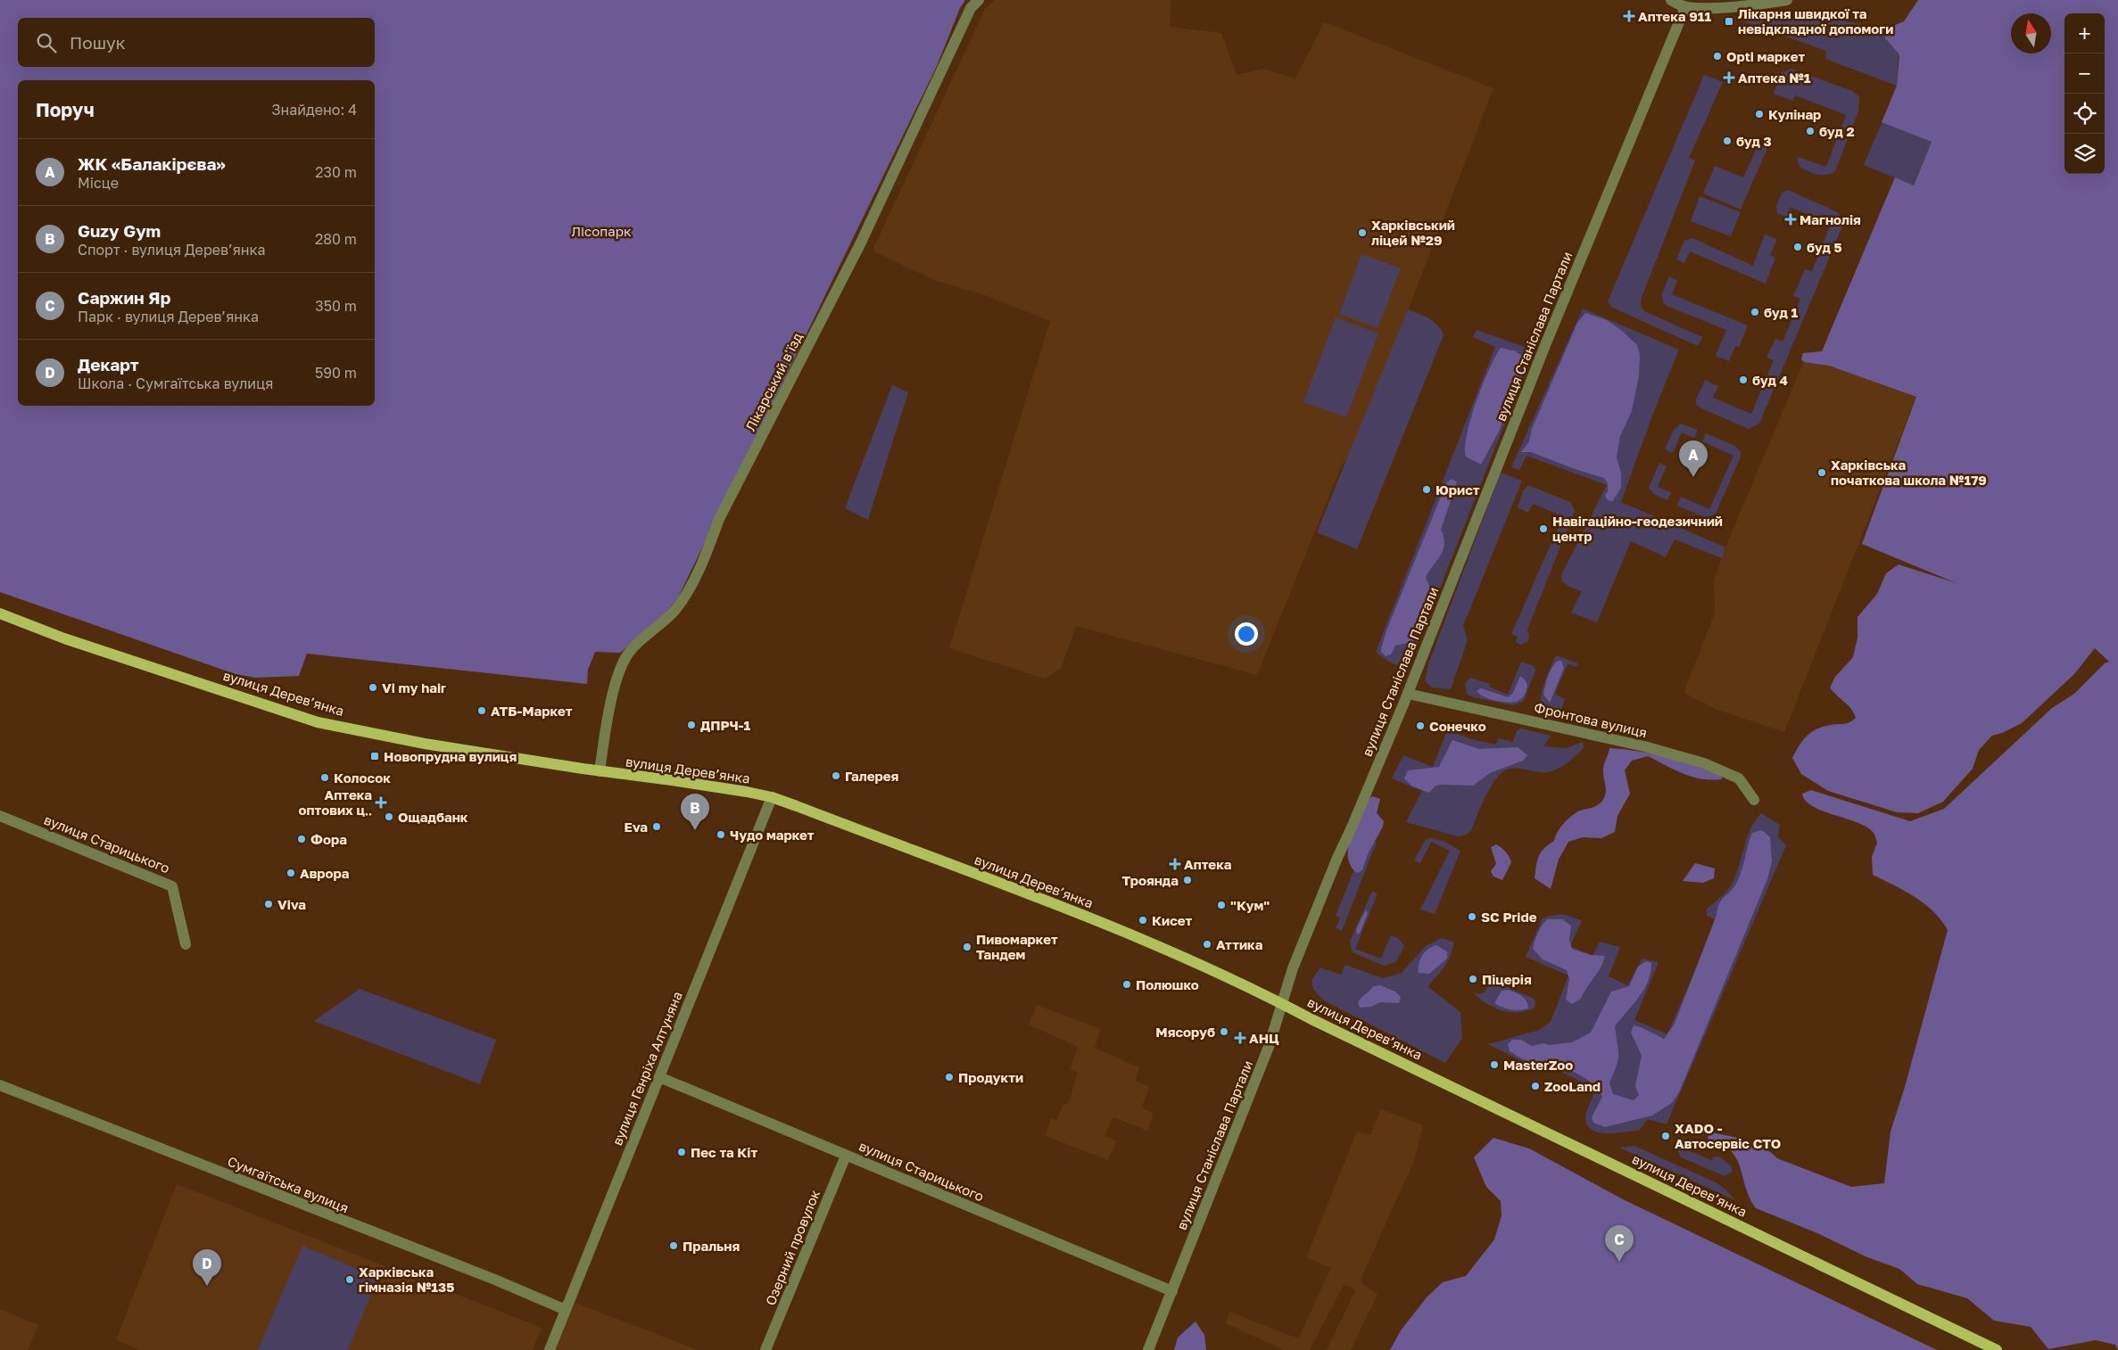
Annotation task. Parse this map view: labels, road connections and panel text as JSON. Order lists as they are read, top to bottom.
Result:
{
  "streets": {
    "main road": ["вулиця Дерев’янка"],
    "street": [
      "вулиця Станіслава Партали",
      "Лікарський в'їзд",
      "Фронтова вулиця",
      "вулиця Старицького",
      "вулиця Генріха Алтуняна",
      "Сумгаїтська вулиця",
      "Озерний провулок"
    ]
  },
  "crossings": [
    ["вулиця Станіслава Партали", "вулиця Дерев’янка"],
    ["вулиця Станіслава Партали", "Фронтова вулиця"],
    ["вулиця Станіслава Партали", "вулиця Старицького"],
    ["Лікарський в'їзд", "вулиця Дерев’янка"],
    ["вулиця Дерев’янка", "вулиця Генріха Алтуняна"],
    ["вулиця Старицького", "вулиця Генріха Алтуняна"],
    ["вулиця Старицького", "Озерний провулок"],
    ["вулиця Генріха Алтуняна", "Сумгаїтська вулиця"]
  ],
  "parks": ["Лісопарк"],
  "places": {
    "health": [
      "Аптека 911",
      "Аптека №1",
      "Магнолія",
      "Аптека оптових ц‥",
      "Аптека",
      "АНЦ"
    ],
    "transit": ["Лікарня швидкої та невідкладної допомоги", "Новопрудна вулиця"],
    "other": [
      "Opti маркет",
      "Кулінар",
      "буд 2",
      "буд 3",
      "Харківський ліцей №29",
      "буд 5",
      "буд 1",
      "буд 4",
      "Харківська початкова школа №179",
      "Юрист",
      "Навігаційно-геодезичний центр",
      "Vi my hair",
      "АТБ-Маркет",
      "ДПРЧ-1",
      "Сонечко",
      "Галерея",
      "Колосок",
      "Ощадбанк",
      "Eva",
      "Чудо маркет",
      "Фора",
      "Аврора",
      "Троянда",
      "Viva",
      "\"Кум\"",
      "SC Pride",
      "Кисет",
      "Аттика",
      "Пивомаркет Тандем",
      "Піцерія",
      "Полюшко",
      "Мясоруб",
      "MasterZoo",
      "Продукти",
      "ZooLand",
      "XADO - Автосервіс СТО",
      "Пес та Кіт",
      "Пральня",
      "Харківська гімназія №135"
    ]
  },
  "north": "top",
  "page": {
    "map_buttons": ["+", "−"],
    "search": "Пошук",
    "heading": ["Поруч", "Знайдено: 4"],
    "list": [
      {
        "mark": "A",
        "name": "ЖК «Балакірєва»",
        "note": "Місце",
        "value": "230 m"
      },
      {
        "mark": "B",
        "name": "Guzy Gym",
        "note": "Спорт · вулиця Дерев’янка",
        "value": "280 m"
      },
      {
        "mark": "C",
        "name": "Саржин Яр",
        "note": "Парк · вулиця Дерев’янка",
        "value": "350 m"
      },
      {
        "mark": "D",
        "name": "Декарт",
        "note": "Школа · Сумгаїтська вулиця",
        "value": "590 m"
      }
    ],
    "pins": [
      "A",
      "B",
      "C",
      "D"
    ]
  }
}
